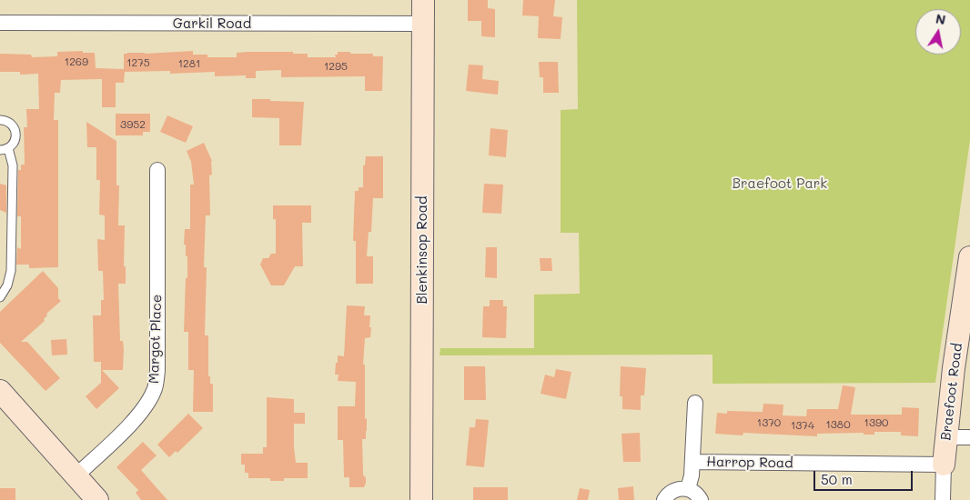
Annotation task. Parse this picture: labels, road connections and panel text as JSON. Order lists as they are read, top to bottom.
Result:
{
  "streets": {
    "street": [
      "Garkil Road",
      "Blenkinsop Road",
      "Margot Place",
      "Braefoot Road",
      "Harrop Road"
    ]
  },
  "crossings": [
    ["Garkil Road", "Blenkinsop Road"],
    ["Braefoot Road", "Harrop Road"]
  ],
  "parks": ["Braefoot Park"],
  "house_numbers": [
    "1269",
    "1275",
    "1281",
    "1295",
    "3952",
    "1370",
    "1390",
    "1380",
    "1374"
  ],
  "scale_bar": "50 m",
  "north": "top"
}
